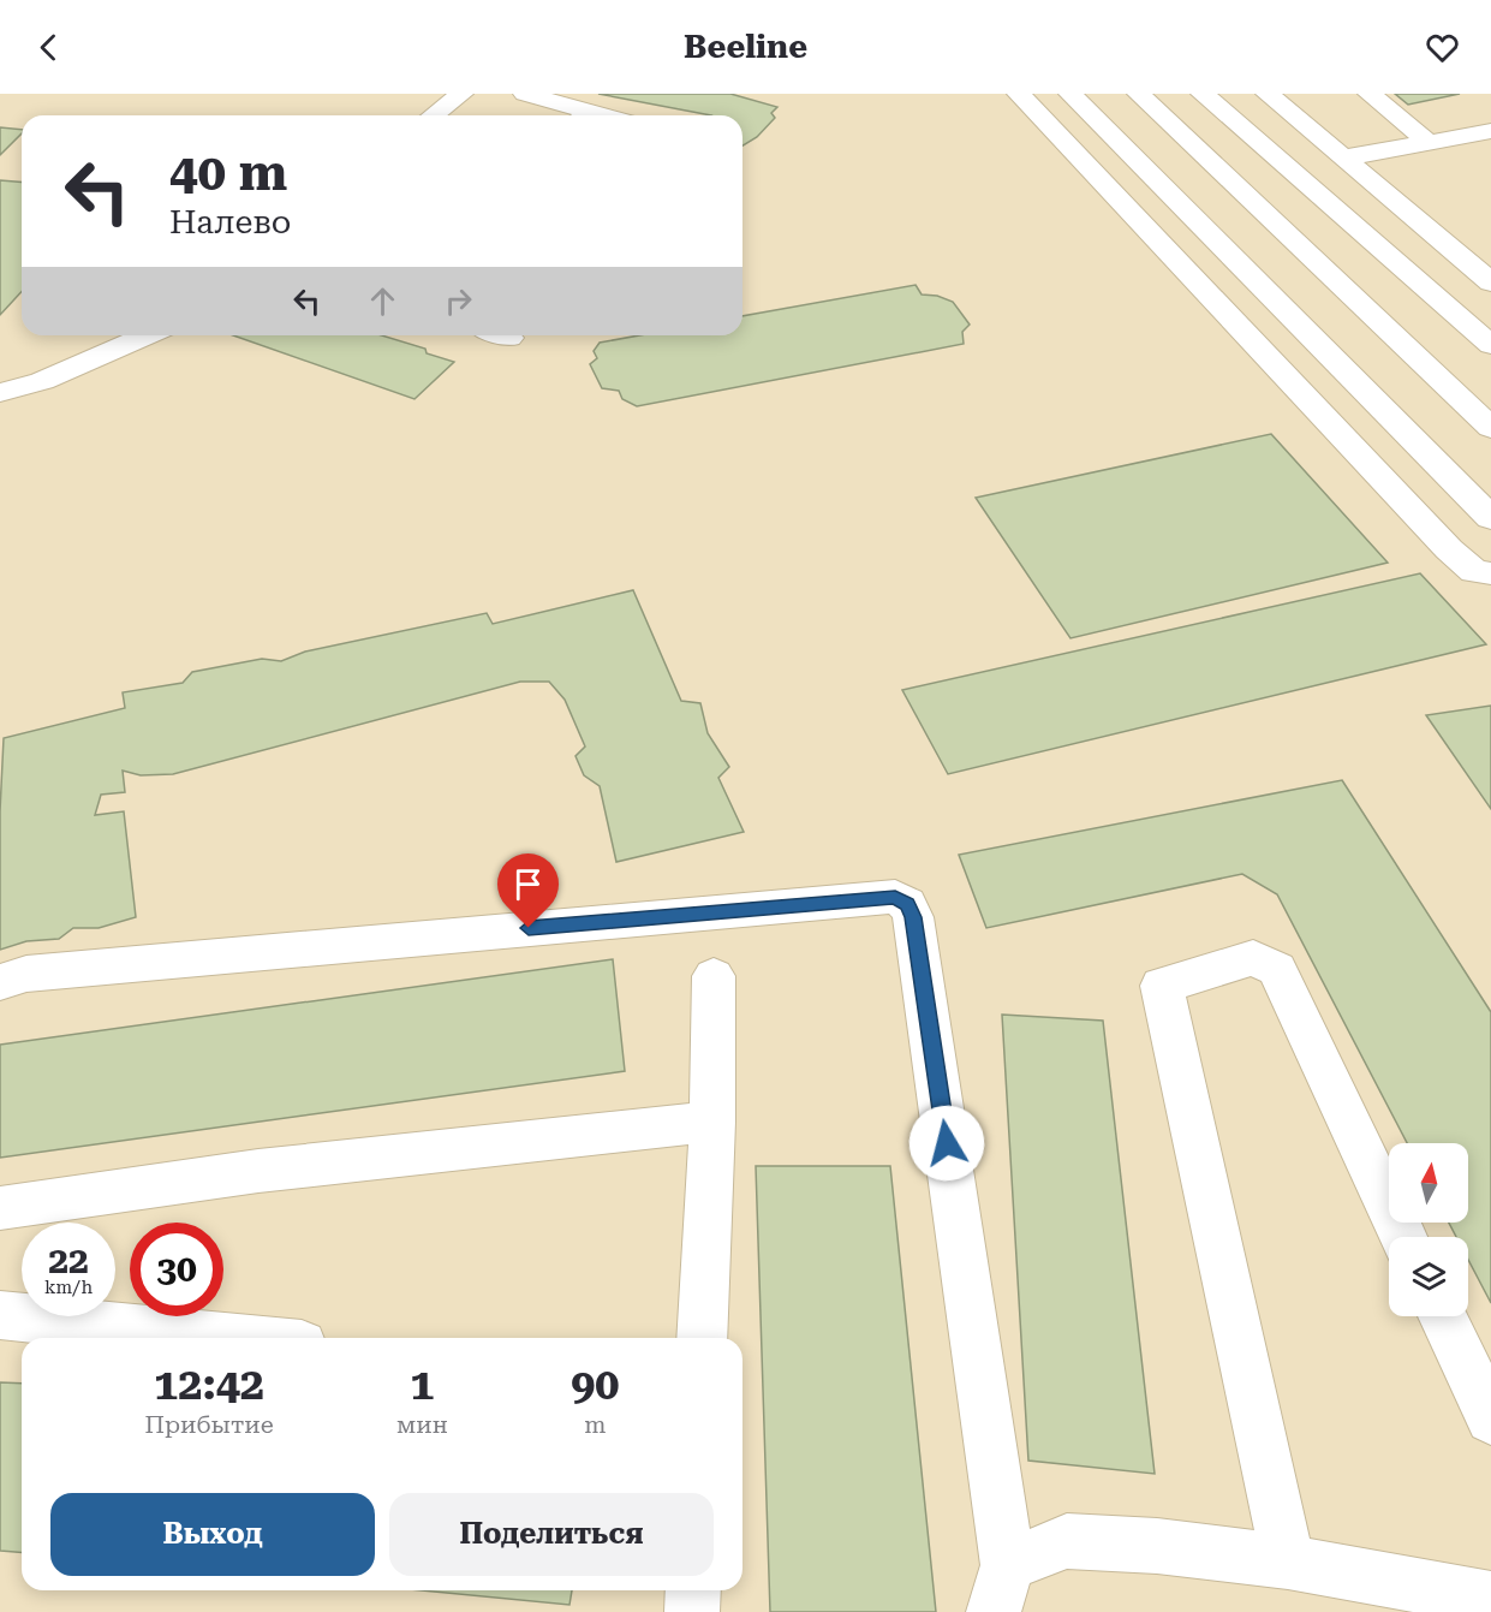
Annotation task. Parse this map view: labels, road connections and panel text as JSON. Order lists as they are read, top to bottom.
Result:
{
  "north": "top",
  "page": {
    "header": "Beeline",
    "turn": ["40 m", "Налево"],
    "speed": "22 km/h",
    "limit": "30",
    "eta": [
      "12:42",
      "Прибытие",
      "1",
      "мин",
      "90",
      "m"
    ],
    "buttons": ["Выход", "Поделиться"]
  }
}
